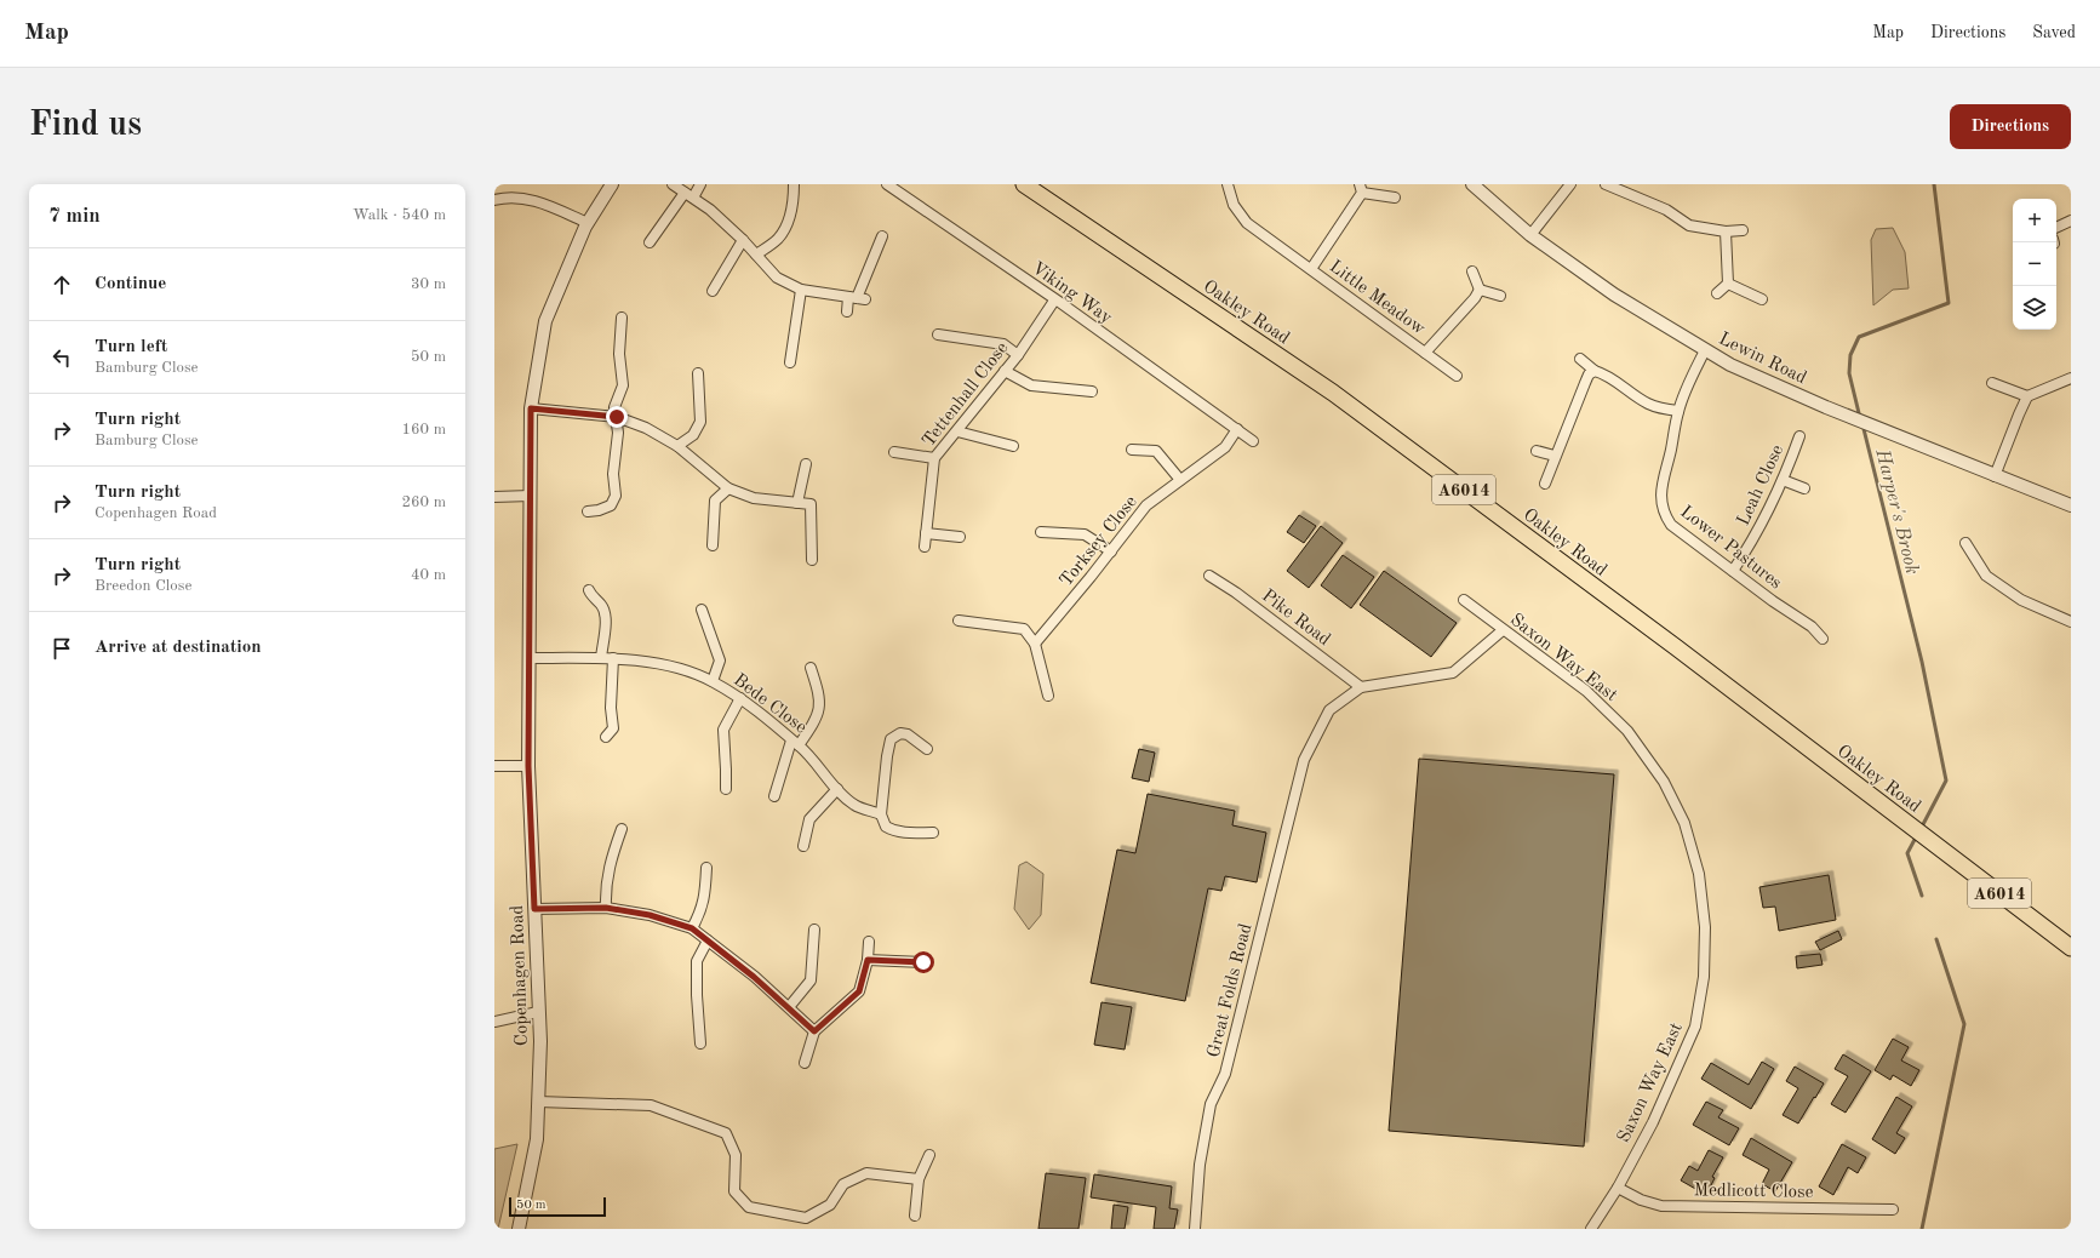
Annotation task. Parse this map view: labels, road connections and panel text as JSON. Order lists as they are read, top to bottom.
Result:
{
  "streets": {
    "main road": ["Oakley Road", "A6014"],
    "street": [
      "Viking Way",
      "Little Meadow",
      "Lewin Road",
      "Tettenhall Close",
      "Leah Close",
      "Torksey Close",
      "Lower Pastures",
      "Pike Road",
      "Saxon Way East",
      "Bede Close",
      "Copenhagen Road",
      "Great Folds Road",
      "Medlicott Close"
    ]
  },
  "crossings": [
    ["Viking Way", "Tettenhall Close"],
    ["Viking Way", "Torksey Close"],
    ["Lewin Road", "Lower Pastures"],
    ["Leah Close", "Lower Pastures"],
    ["Pike Road", "Great Folds Road"],
    ["Saxon Way East", "Medlicott Close"],
    ["Bede Close", "Copenhagen Road"]
  ],
  "water": ["Harper's Brook"],
  "scale_bar": "50 m",
  "page": {
    "header": "Map",
    "nav": ["Map", "Directions", "Saved"],
    "buttons": "Directions",
    "title": "Find us",
    "heading": ["7 min", "Walk · 540 m"],
    "map_buttons": ["+", "−"],
    "list": [
      ["Continue", "30 m"],
      ["Turn left", "Bamburg Close", "50 m"],
      ["Turn right", "Bamburg Close", "160 m"],
      ["Turn right", "Copenhagen Road", "260 m"],
      ["Turn right", "Breedon Close", "40 m"],
      "Arrive at destination"
    ],
    "scale": "50 m"
  }
}
